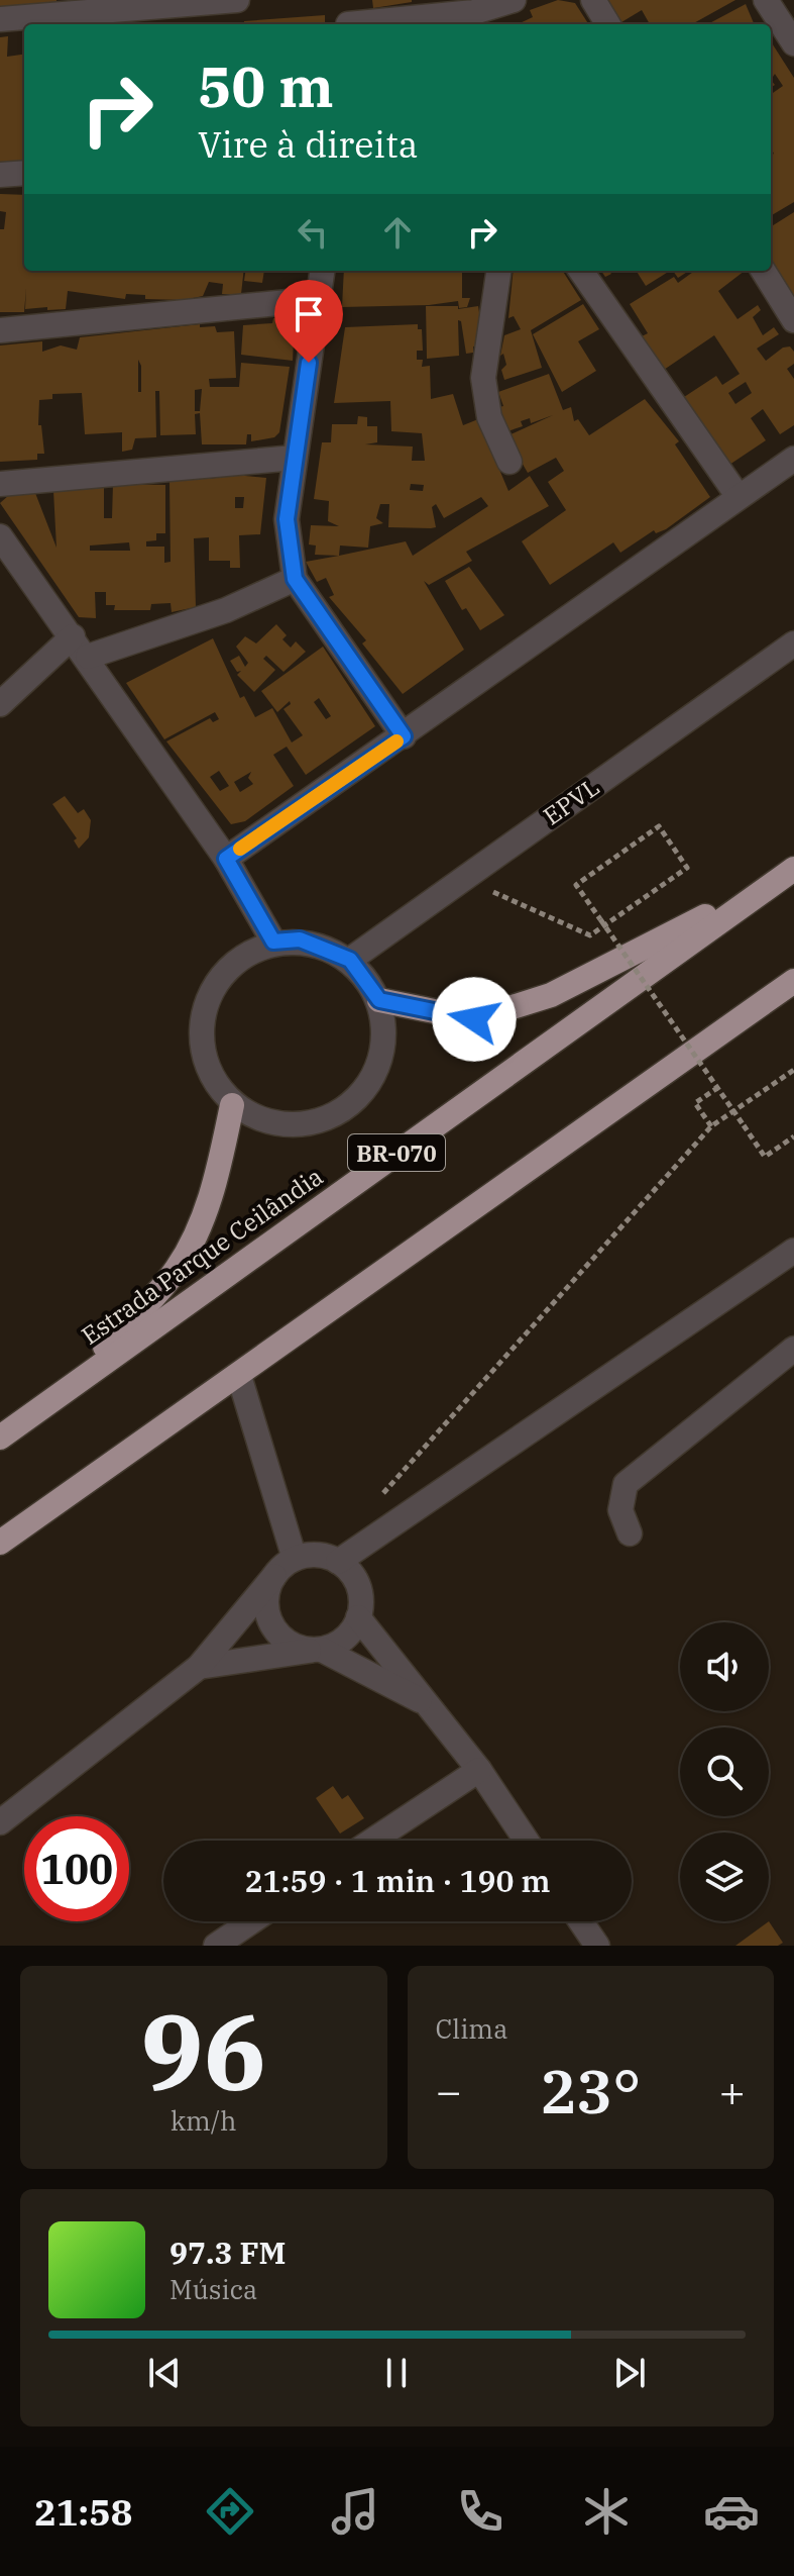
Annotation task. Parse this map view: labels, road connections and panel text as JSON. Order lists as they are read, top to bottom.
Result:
{
  "streets": {
    "highway": ["BR-070", "Estrada Parque Ceilândia"],
    "street": ["EPVL"]
  },
  "page": {
    "turn": ["50 m", "Vire à direita"],
    "limit": "100",
    "trip": "21:59 · 1 min · 190 m",
    "tile": [
      ["96", "km/h"],
      "Clima"
    ],
    "heat": ["−", "23°", "+"],
    "song": ["97.3 FM", "Música"],
    "tabs": "21:58"
  }
}
